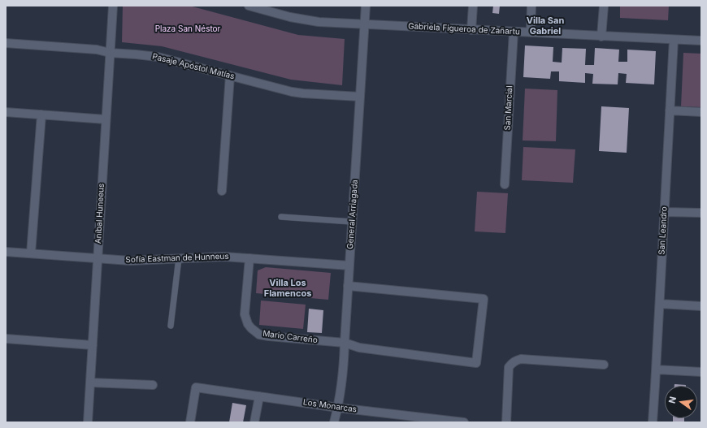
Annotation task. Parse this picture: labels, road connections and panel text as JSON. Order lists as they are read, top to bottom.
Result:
{
  "streets": {
    "street": [
      "Gabriela Figueroa de Zañartu",
      "Pasaje Apóstol Matías",
      "San Marcial",
      "Aníbal Huneeus",
      "General Arriagada",
      "San Leandro",
      "Sofía Eastman de Hunneus",
      "Mario Carreño",
      "Los Monarcas"
    ]
  },
  "crossings": [
    ["Gabriela Figueroa de Zañartu", "San Marcial"],
    ["Gabriela Figueroa de Zañartu", "General Arriagada"],
    ["Gabriela Figueroa de Zañartu", "San Leandro"],
    ["Pasaje Apóstol Matías", "Aníbal Huneeus"],
    ["Pasaje Apóstol Matías", "General Arriagada"],
    ["Aníbal Huneeus", "Sofía Eastman de Hunneus"],
    ["General Arriagada", "Sofía Eastman de Hunneus"],
    ["General Arriagada", "Mario Carreño"],
    ["General Arriagada", "Los Monarcas"],
    ["Sofía Eastman de Hunneus", "Mario Carreño"]
  ],
  "districts": ["Villa San Gabriel", "Villa Los Flamencos"],
  "parks": ["Plaza San Néstor"],
  "north": "left"
}
